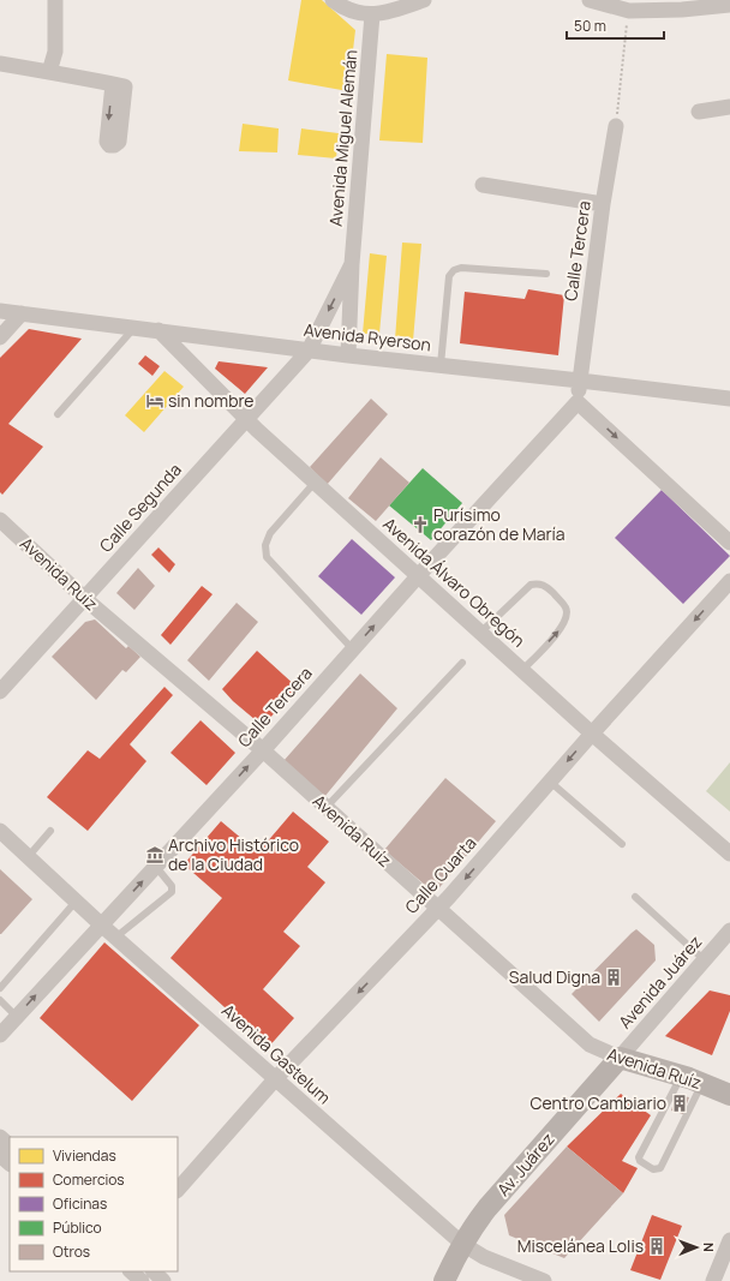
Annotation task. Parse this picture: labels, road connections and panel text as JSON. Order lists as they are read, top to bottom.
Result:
{
  "streets": {
    "street": [
      "Avenida Miguel Alemán",
      "Calle Tercera",
      "Avenida Ryerson",
      "Calle Segunda",
      "Avenida Ruíz",
      "Avenida Álvaro Obregón",
      "Calle Cuarta",
      "Avenida Juárez",
      "Avenida Gastelum",
      "Av. Juárez"
    ]
  },
  "crossings": [
    ["Avenida Miguel Alemán", "Avenida Ryerson"],
    ["Avenida Miguel Alemán", "Calle Segunda"],
    ["Calle Tercera", "Avenida Ryerson"],
    ["Calle Tercera", "Avenida Ruíz"],
    ["Calle Tercera", "Avenida Álvaro Obregón"],
    ["Calle Tercera", "Avenida Gastelum"],
    ["Avenida Ryerson", "Calle Segunda"],
    ["Avenida Ryerson", "Avenida Álvaro Obregón"],
    ["Calle Segunda", "Avenida Ruíz"],
    ["Calle Segunda", "Avenida Álvaro Obregón"],
    ["Avenida Ruíz", "Calle Cuarta"],
    ["Avenida Ruíz", "Avenida Juárez"],
    ["Avenida Ruíz", "Av. Juárez"],
    ["Avenida Álvaro Obregón", "Calle Cuarta"],
    ["Calle Cuarta", "Avenida Gastelum"],
    ["Avenida Juárez", "Av. Juárez"],
    ["Avenida Gastelum", "Av. Juárez"]
  ],
  "one_way": ["Calle Tercera", "Calle Cuarta"],
  "places": {
    "hotel": ["sin nombre"],
    "church": ["Purísimo corazón de María"],
    "museum": ["Archivo Histórico de la Ciudad"],
    "building": ["Salud Digna", "Centro Cambiario", "Miscelánea Lolis"]
  },
  "legend": [
    "Viviendas",
    "Comercios",
    "Oficinas",
    "Público",
    "Otros"
  ],
  "scale_bar": "50 m",
  "north": "right"
}
